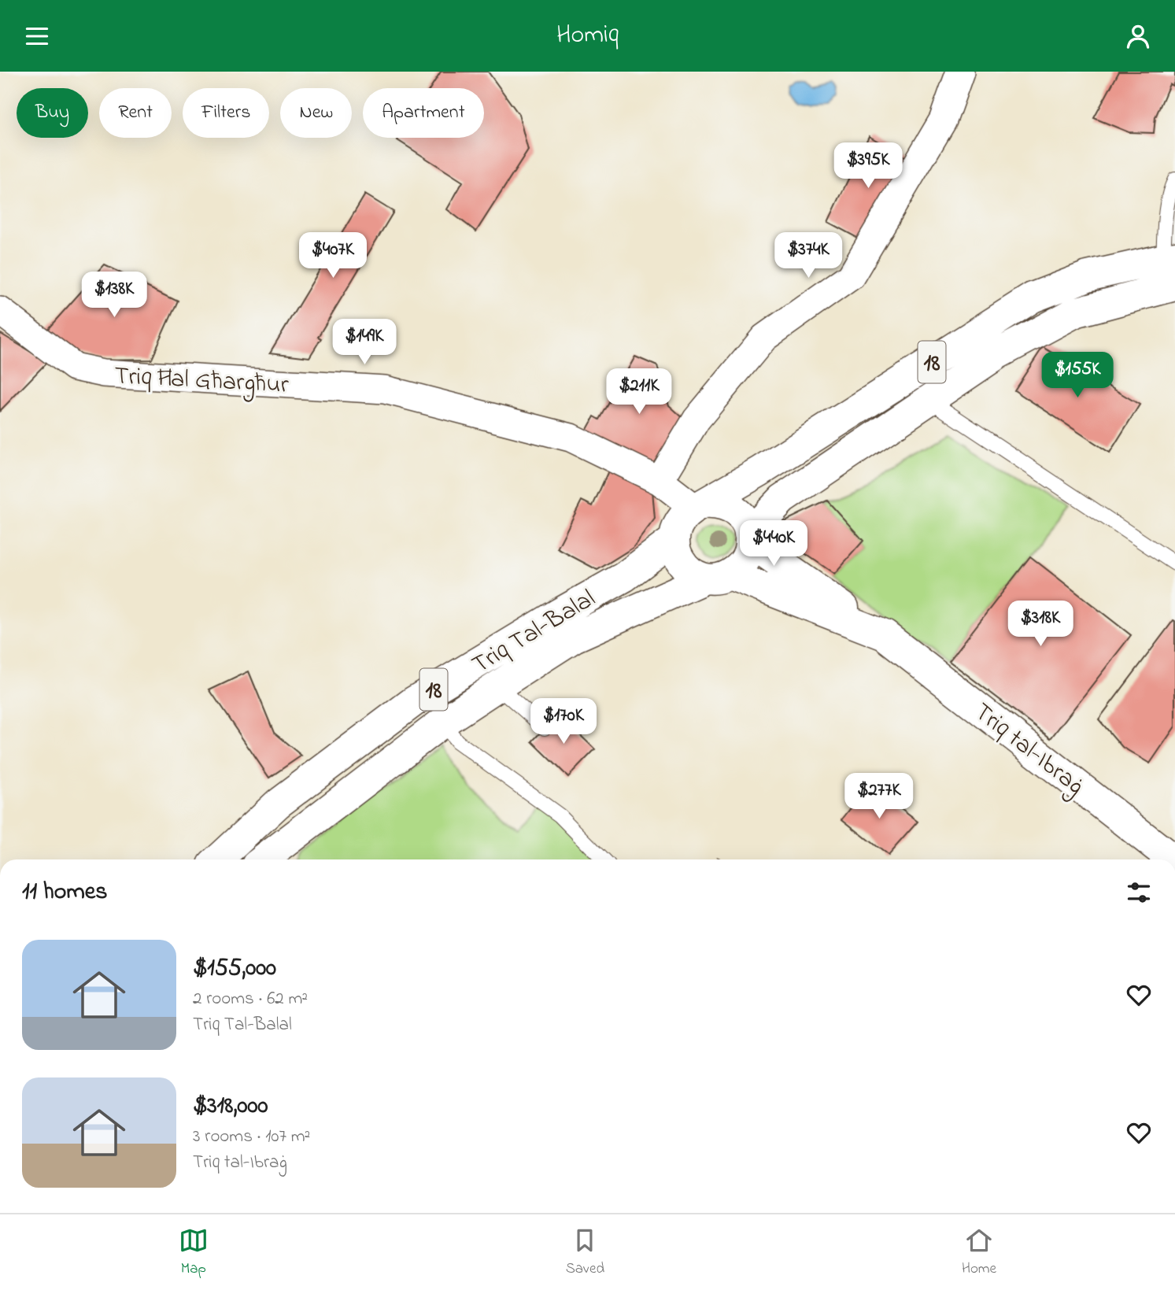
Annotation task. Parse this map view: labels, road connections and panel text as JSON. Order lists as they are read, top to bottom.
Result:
{
  "streets": {
    "main road": ["18", "Triq Tal-Balal", "Triq tal-Ibraġ"],
    "street": ["Triq Ħal Għargħur"]
  },
  "crossings": [
    ["Triq Ħal Għargħur", "Triq Tal-Balal"],
    ["Triq Ħal Għargħur", "Triq tal-Ibraġ"],
    ["Triq Tal-Balal", "Triq tal-Ibraġ"]
  ],
  "page": {
    "header": "Homiq",
    "chip": [
      "Buy",
      "Rent",
      "Filters",
      "New",
      "Apartment"
    ],
    "price": [
      "$395K",
      "$407K",
      "$374K",
      "$138K",
      "$149K",
      "$155K",
      "$211K",
      "$440K",
      "$318K",
      "$170K",
      "$277K"
    ],
    "heading": "11 homes",
    "list": [
      {
        "name": "$155,000",
        "note": "2 rooms · 62 m² · Triq Tal-Balal"
      },
      {
        "name": "$318,000",
        "note": "3 rooms · 107 m² · Triq tal-Ibraġ"
      }
    ],
    "tabs": ["Map", "Saved", "Home"]
  }
}
